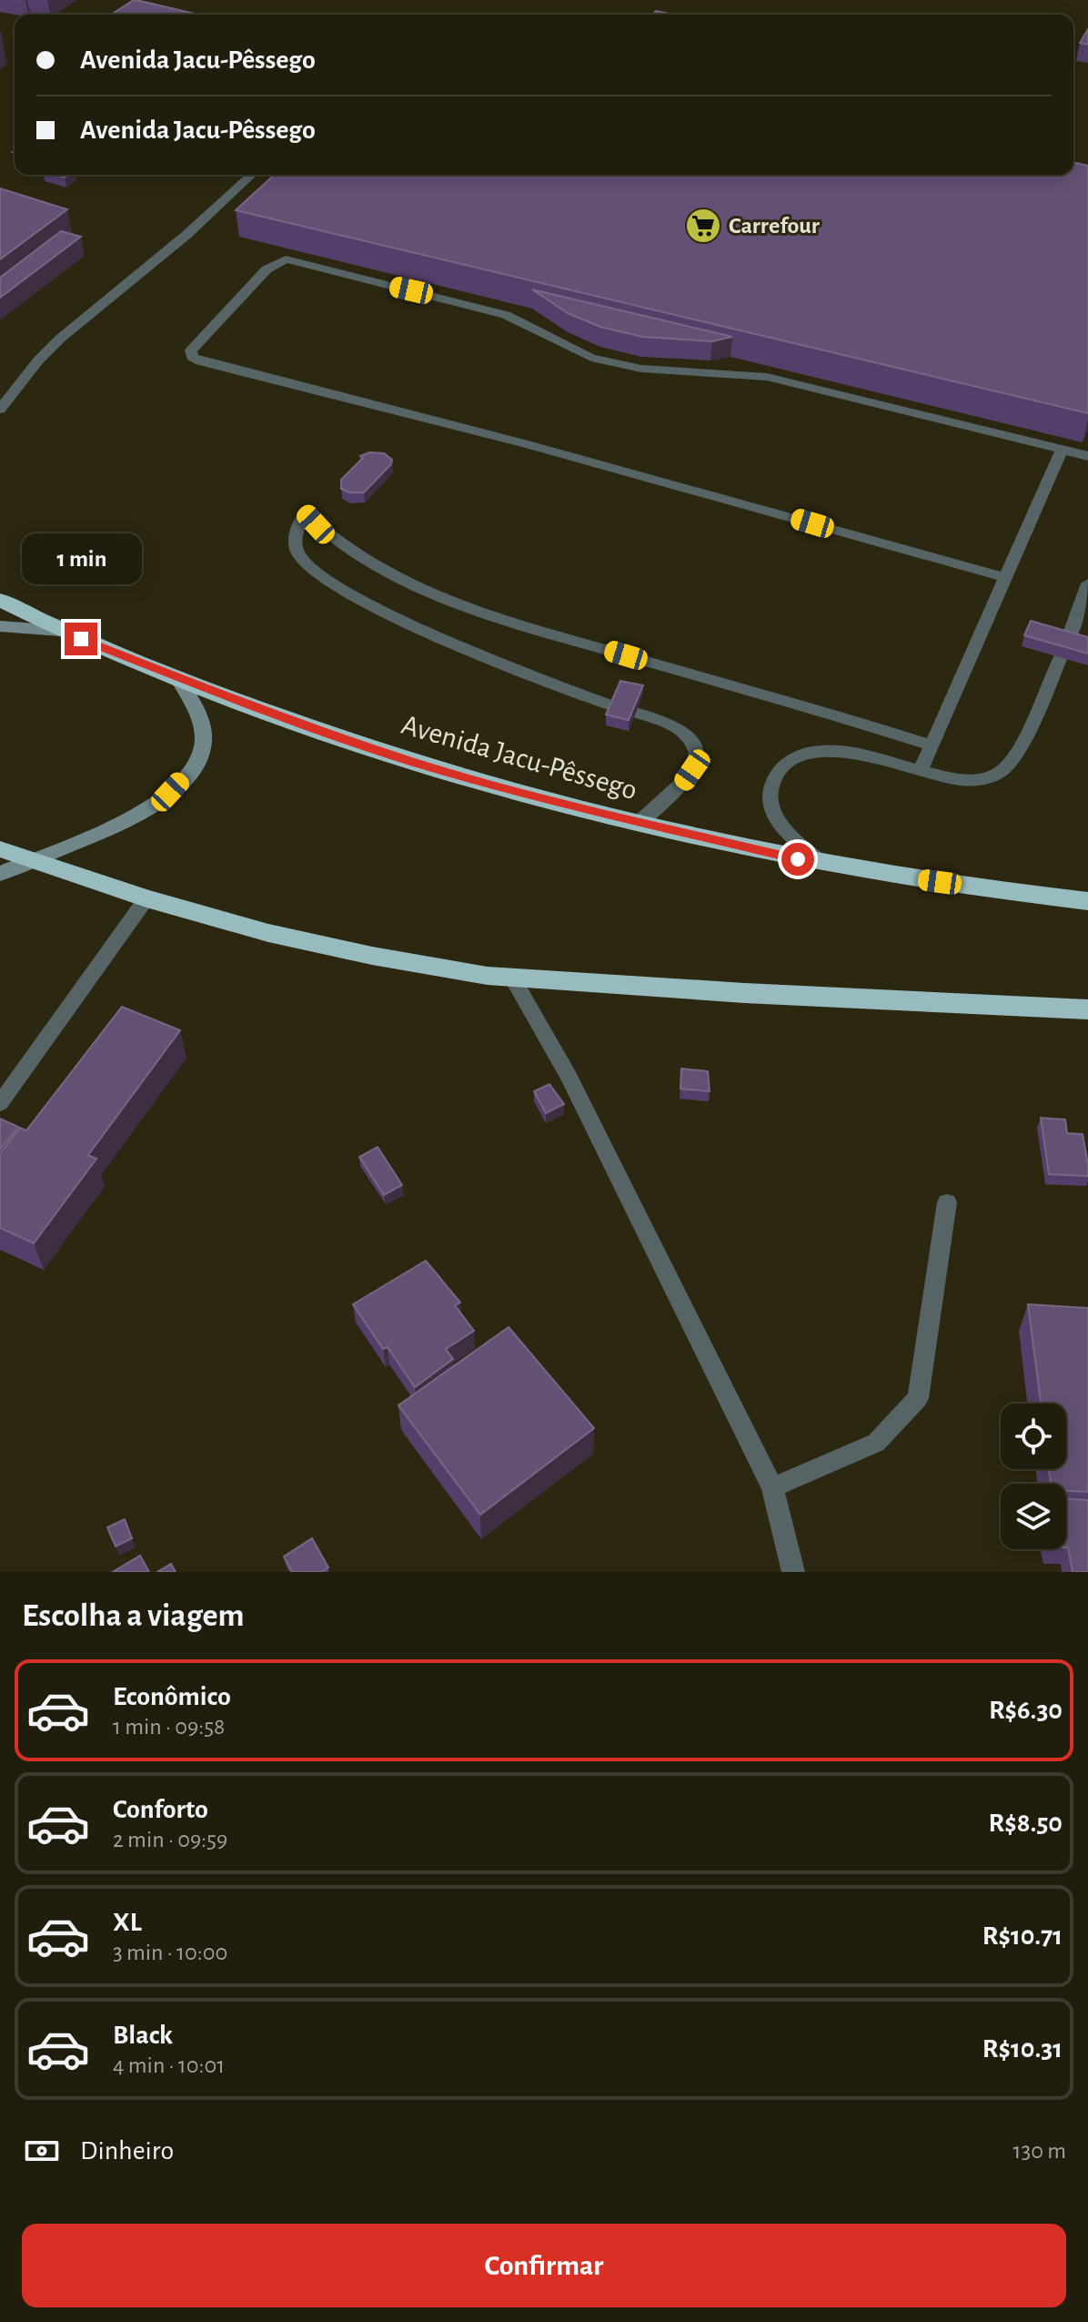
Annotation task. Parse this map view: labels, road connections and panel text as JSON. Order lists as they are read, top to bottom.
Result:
{
  "streets": {
    "highway": ["Avenida Jacu-Pêssego"]
  },
  "places": {
    "supermarket": ["Carrefour"]
  },
  "page": {
    "banner": ["Avenida Jacu-Pêssego", "Avenida Jacu-Pêssego"],
    "bubble": "1 min",
    "heading": "Escolha a viagem",
    "list": [
      {
        "name": "Econômico",
        "note": "1 min · 09:58",
        "value": "R$6.30"
      },
      {
        "name": "Conforto",
        "note": "2 min · 09:59",
        "value": "R$8.50"
      },
      {
        "name": "XL",
        "note": "3 min · 10:00",
        "value": "R$10.71"
      },
      {
        "name": "Black",
        "note": "4 min · 10:01",
        "value": "R$10.31"
      }
    ],
    "pay": ["Dinheiro", "130 m"],
    "buttons": "Confirmar"
  }
}
